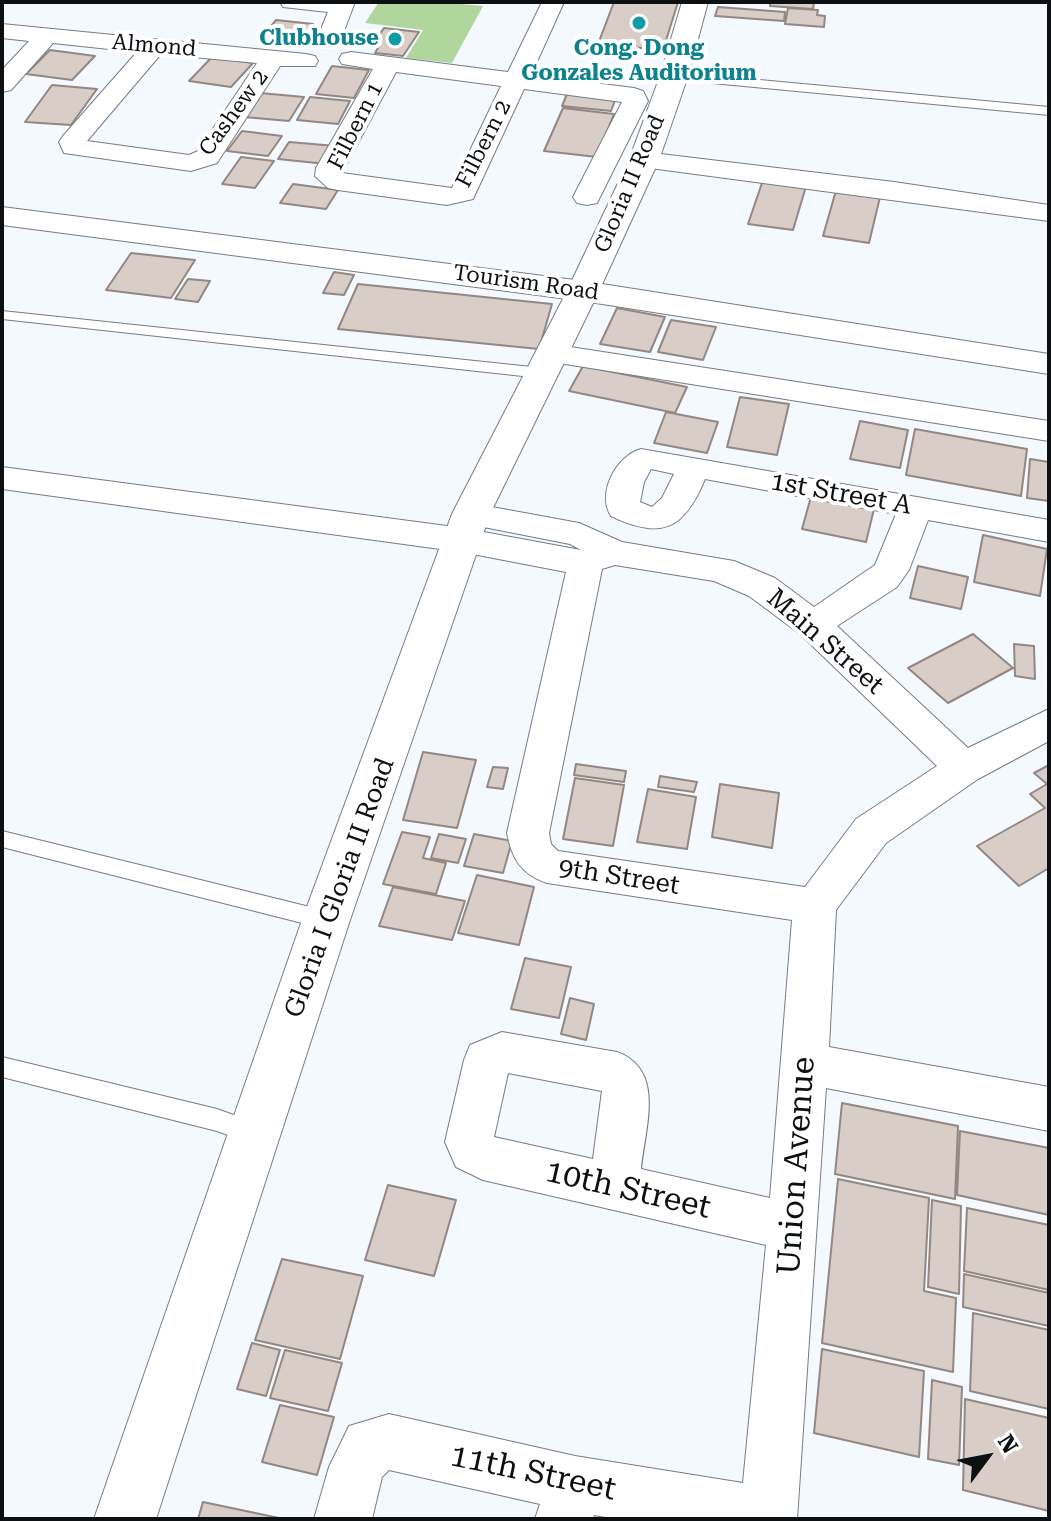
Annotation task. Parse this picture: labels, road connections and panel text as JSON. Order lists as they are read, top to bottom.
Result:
{
  "streets": {
    "main road": ["Gloria II Road", "Tourism Road", "Gloria I Gloria II Road"],
    "street": [
      "Almond",
      "Cashew 2",
      "Filbern 1",
      "Filbern 2",
      "1st Street A",
      "Main Street",
      "9th Street",
      "Union Avenue",
      "10th Street",
      "11th Street"
    ]
  },
  "crossings": [
    ["Almond", "Cashew 2"],
    ["Filbern 1", "Filbern 2"],
    ["Gloria II Road", "Tourism Road"],
    ["Gloria II Road", "Gloria I Gloria II Road"],
    ["Tourism Road", "Gloria I Gloria II Road"],
    ["Main Street", "9th Street"],
    ["Main Street", "Gloria I Gloria II Road"],
    ["9th Street", "Union Avenue"],
    ["Union Avenue", "10th Street"],
    ["Union Avenue", "11th Street"]
  ],
  "places": ["Cong. Dong Gonzales Auditorium", "Clubhouse"],
  "north": "top right"
}
